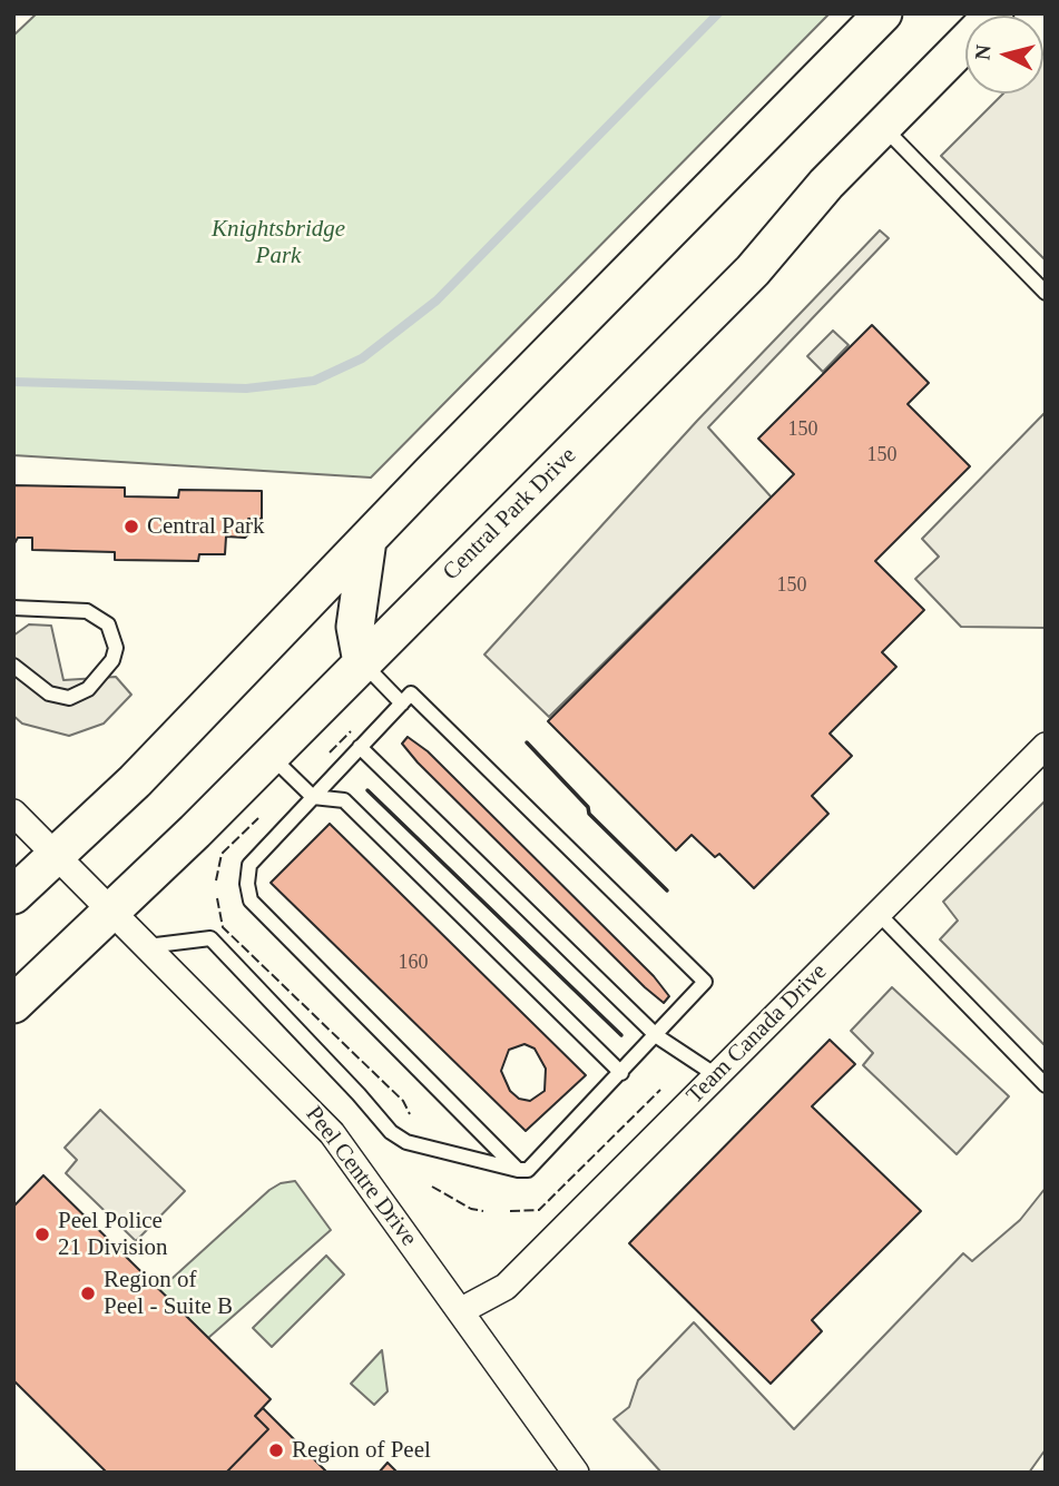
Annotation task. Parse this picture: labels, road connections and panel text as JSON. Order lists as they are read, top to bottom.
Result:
{
  "streets": {
    "street": ["Central Park Drive", "Team Canada Drive", "Peel Centre Drive"]
  },
  "crossings": [
    ["Central Park Drive", "Peel Centre Drive"],
    ["Team Canada Drive", "Peel Centre Drive"]
  ],
  "parks": ["Knightsbridge Park"],
  "places": [
    "Central Park",
    "Peel Police 21 Division",
    "Region of Peel - Suite B",
    "Region of Peel"
  ],
  "house_numbers": [
    "150",
    "150",
    "150",
    "160"
  ],
  "north": "left"
}
